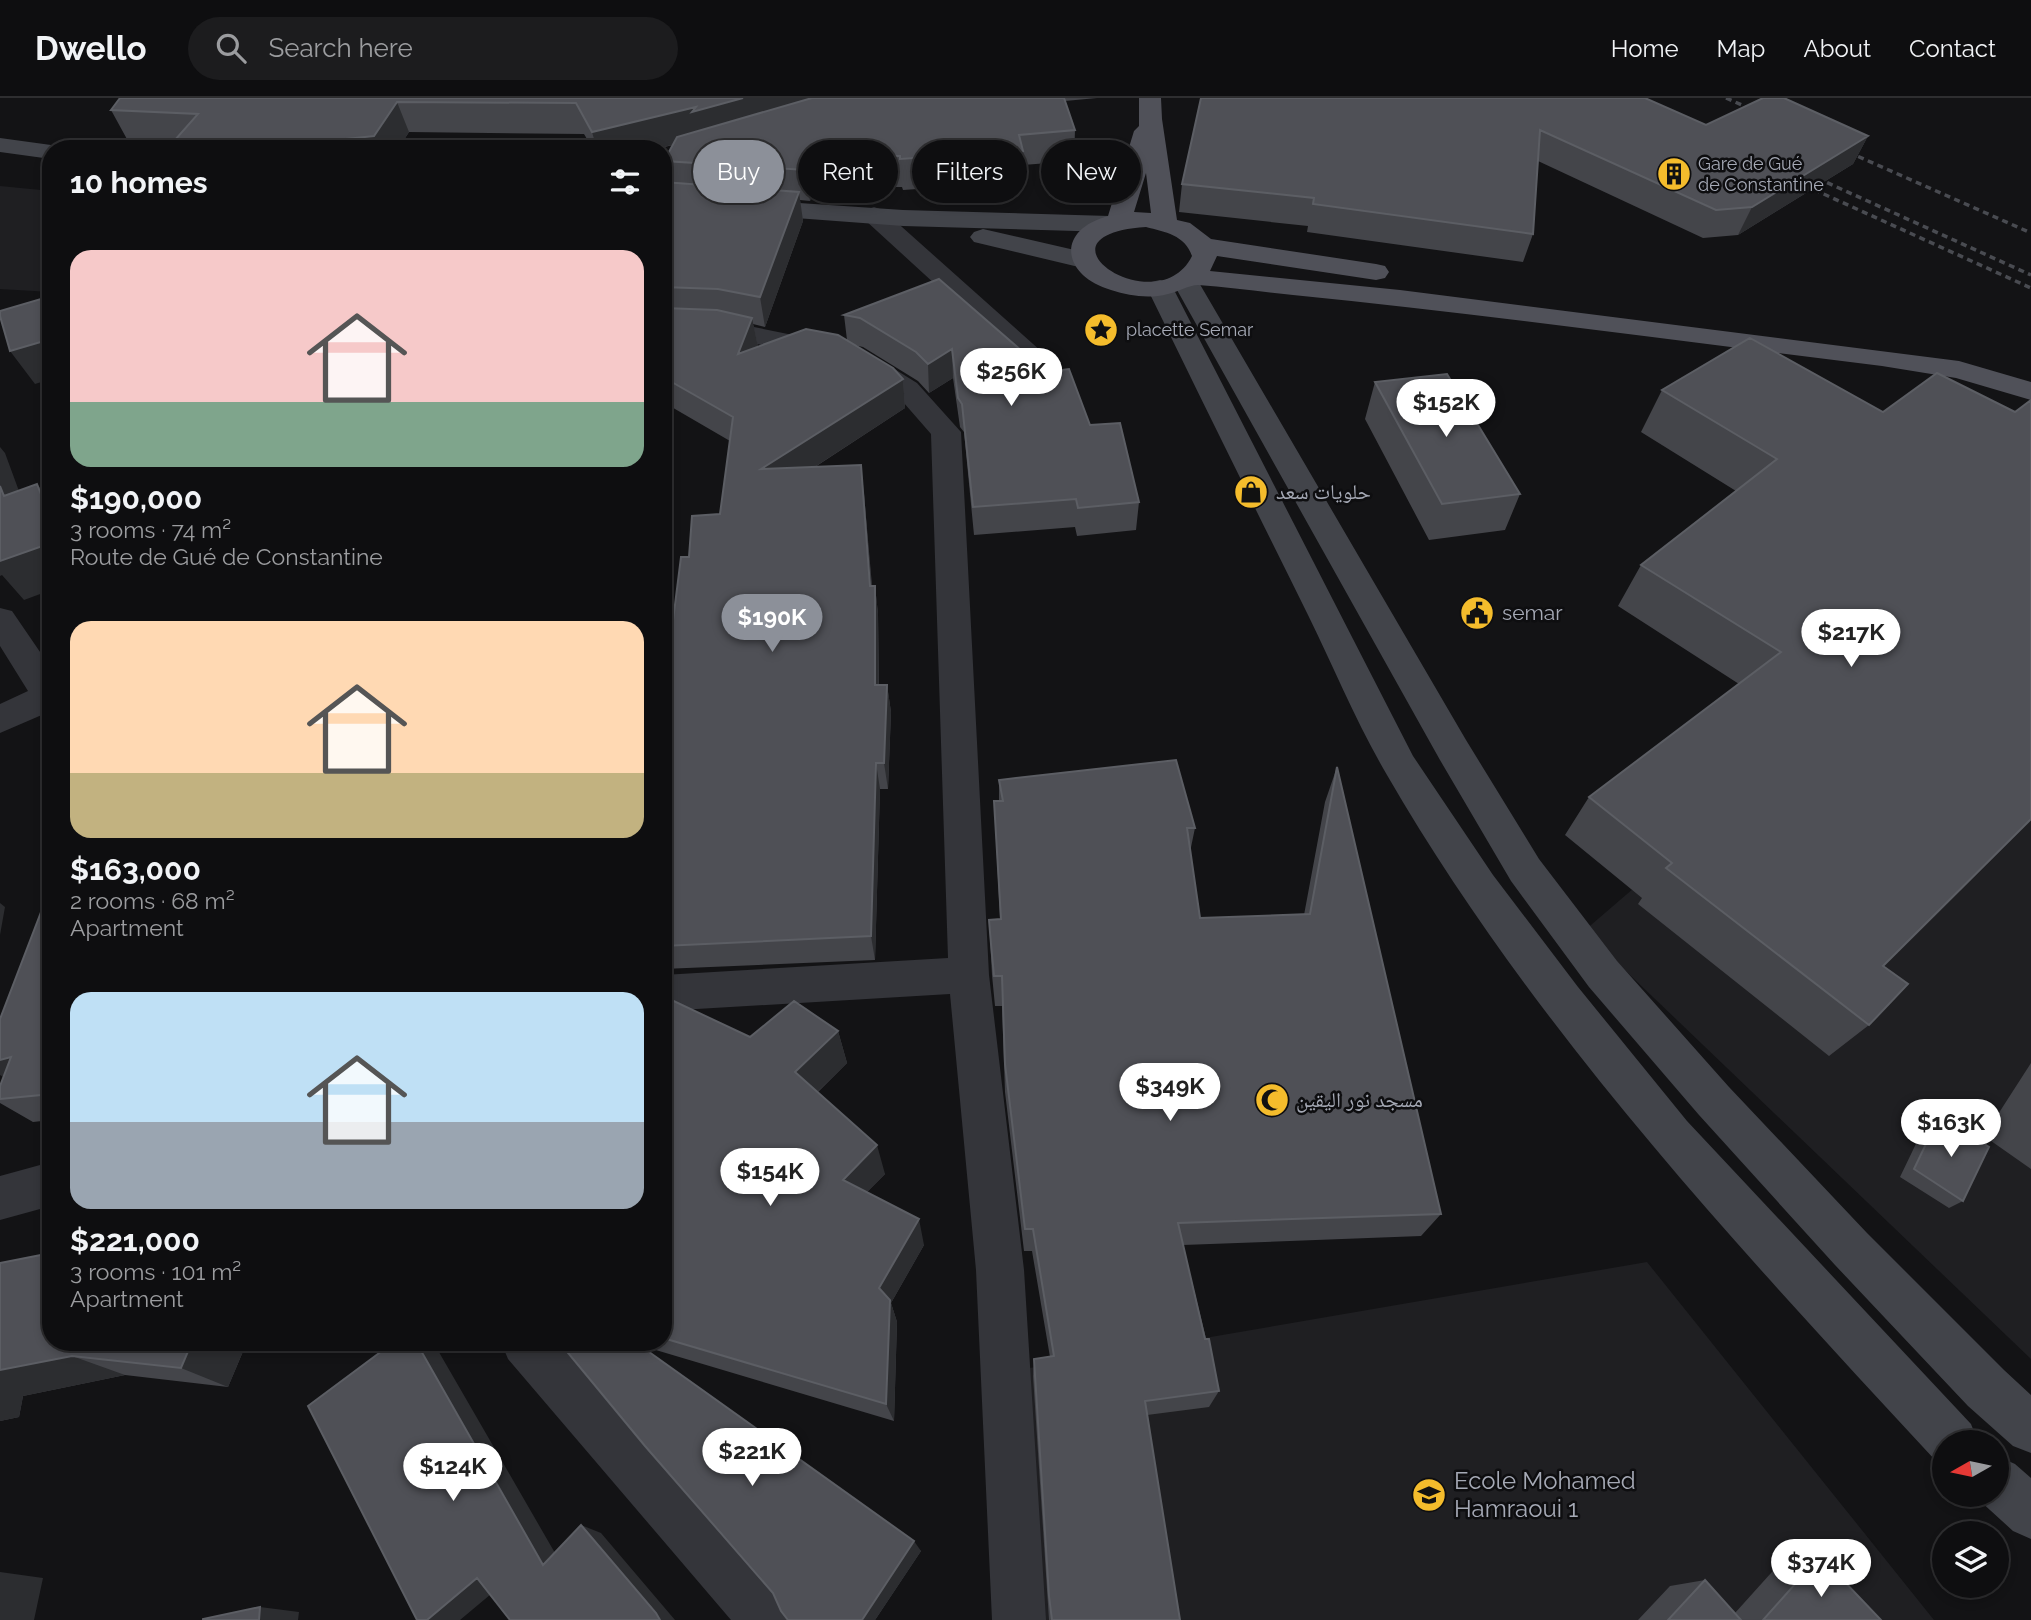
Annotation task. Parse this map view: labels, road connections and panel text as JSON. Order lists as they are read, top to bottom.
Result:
{
  "places": {
    "building": ["Gare de Gué de Constantine"],
    "place": ["placette Semar"],
    "shop": ["حلويات سعد"],
    "public building": ["semar"],
    "mosque": ["مسجد نور اليقين"],
    "school or university": ["Ecole Mohamed Hamraoui 1"]
  },
  "north": "left",
  "page": {
    "header": "Dwello",
    "search": "Search here",
    "nav": [
      "Home",
      "Map",
      "About",
      "Contact"
    ],
    "chip": [
      "Buy",
      "Rent",
      "Filters",
      "New"
    ],
    "heading": "10 homes",
    "list": [
      {
        "name": "$190,000",
        "note": "3 rooms · 74 m² · Route de Gué de Constantine"
      },
      {
        "name": "$163,000",
        "note": "2 rooms · 68 m² · Apartment"
      },
      {
        "name": "$221,000",
        "note": "3 rooms · 101 m² · Apartment"
      }
    ],
    "price": [
      "$256K",
      "$152K",
      "$190K",
      "$217K",
      "$349K",
      "$163K",
      "$154K",
      "$221K",
      "$124K",
      "$374K"
    ]
  }
}
